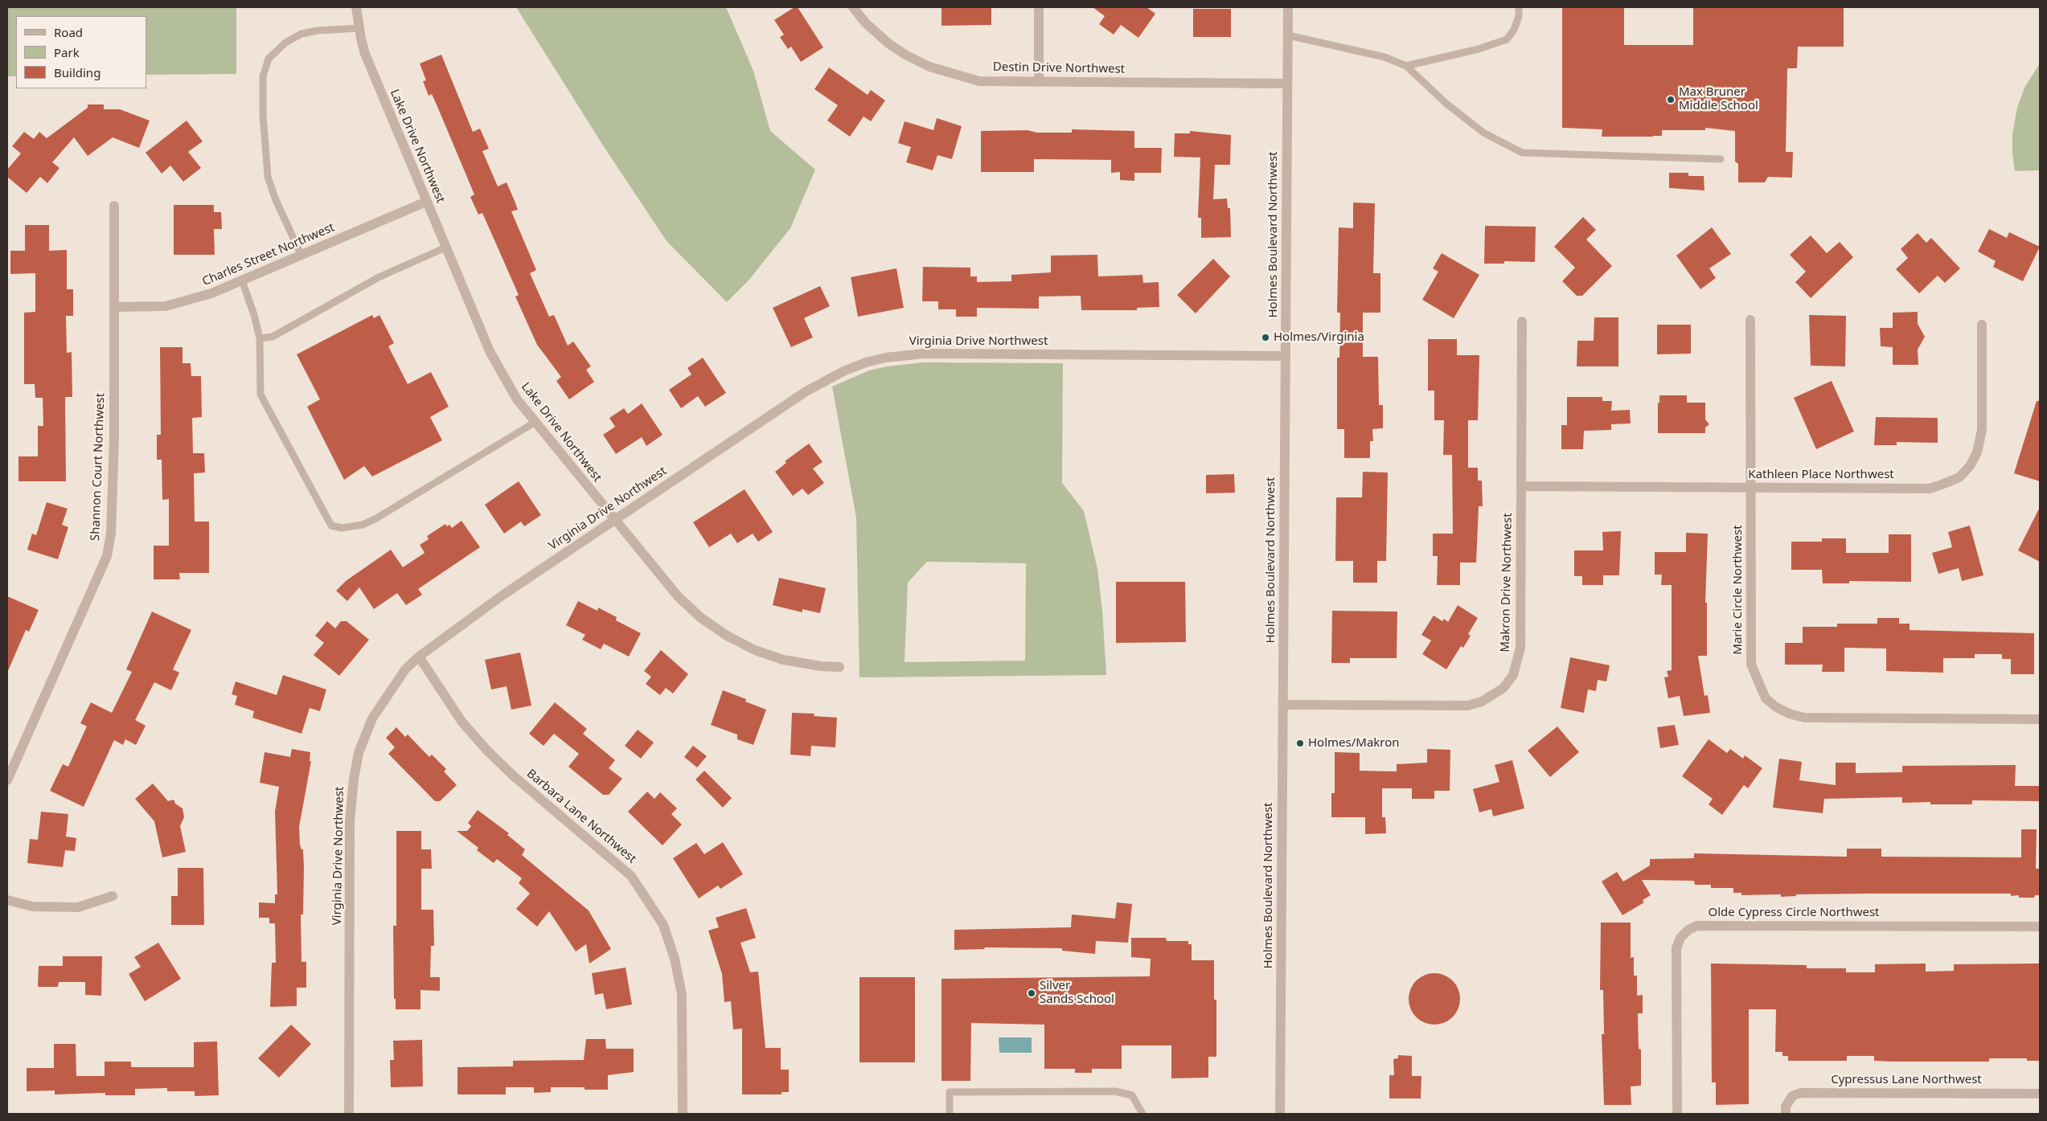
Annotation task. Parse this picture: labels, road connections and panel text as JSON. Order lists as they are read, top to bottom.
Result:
{
  "streets": {
    "street": [
      "Destin Drive Northwest",
      "Lake Drive Northwest",
      "Holmes Boulevard Northwest",
      "Charles Street Northwest",
      "Virginia Drive Northwest",
      "Shannon Court Northwest",
      "Kathleen Place Northwest",
      "Makron Drive Northwest",
      "Marie Circle Northwest",
      "Barbara Lane Northwest",
      "Olde Cypress Circle Northwest",
      "Cypressus Lane Northwest"
    ]
  },
  "crossings": [
    ["Destin Drive Northwest", "Holmes Boulevard Northwest"],
    ["Lake Drive Northwest", "Charles Street Northwest"],
    ["Lake Drive Northwest", "Virginia Drive Northwest"],
    ["Holmes Boulevard Northwest", "Virginia Drive Northwest"],
    ["Holmes Boulevard Northwest", "Makron Drive Northwest"],
    ["Charles Street Northwest", "Shannon Court Northwest"],
    ["Virginia Drive Northwest", "Barbara Lane Northwest"],
    ["Kathleen Place Northwest", "Makron Drive Northwest"],
    ["Kathleen Place Northwest", "Marie Circle Northwest"]
  ],
  "places": [
    "Max Bruner Middle School",
    "Holmes/Virginia",
    "Holmes/Makron",
    "Silver Sands School"
  ],
  "legend": ["Road", "Park", "Building"]
}
